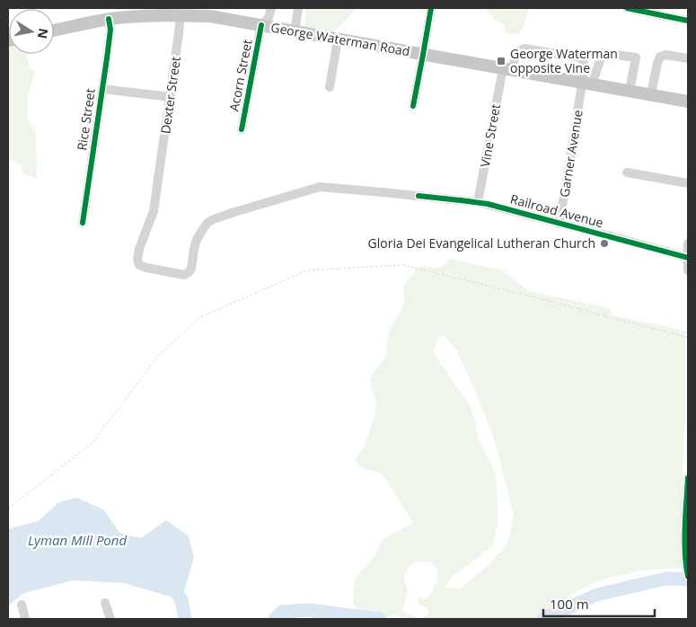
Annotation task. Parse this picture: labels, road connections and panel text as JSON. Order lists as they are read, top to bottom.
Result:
{
  "streets": {
    "main road": ["George Waterman Road"],
    "street": [
      "Acorn Street",
      "Dexter Street",
      "Rice Street",
      "Vine Street",
      "Garner Avenue",
      "Railroad Avenue"
    ]
  },
  "crossings": [
    ["George Waterman Road", "Acorn Street"],
    ["George Waterman Road", "Dexter Street"],
    ["George Waterman Road", "Rice Street"],
    ["George Waterman Road", "Vine Street"],
    ["George Waterman Road", "Garner Avenue"],
    ["Dexter Street", "Railroad Avenue"],
    ["Vine Street", "Garner Avenue"],
    ["Vine Street", "Railroad Avenue"],
    ["Garner Avenue", "Railroad Avenue"]
  ],
  "water": ["Lyman Mill Pond"],
  "places": {
    "transit": ["George Waterman opposite Vine"],
    "other": ["Gloria Dei Evangelical Lutheran Church"]
  },
  "scale_bar": "100 m",
  "north": "right"
}
